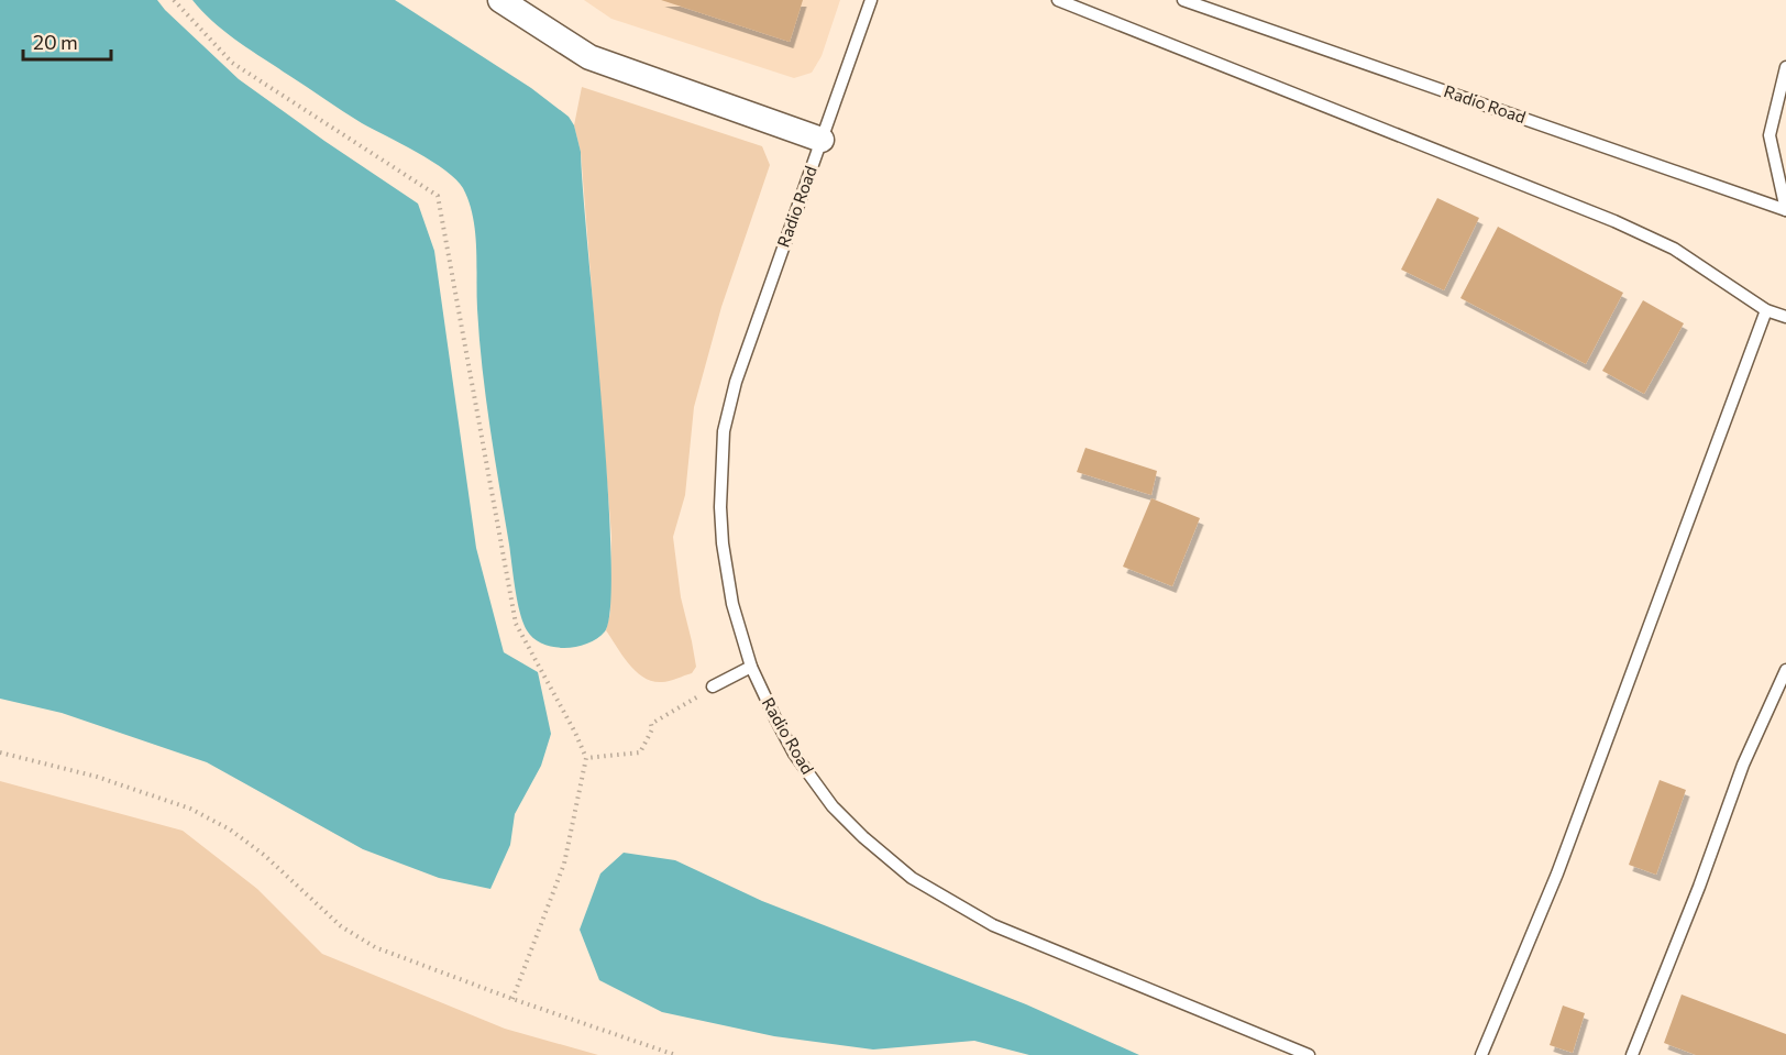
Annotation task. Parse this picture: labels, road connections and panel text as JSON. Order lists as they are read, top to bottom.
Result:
{
  "streets": {
    "lane": ["Radio Road"]
  },
  "scale_bar": "20 m"
}
